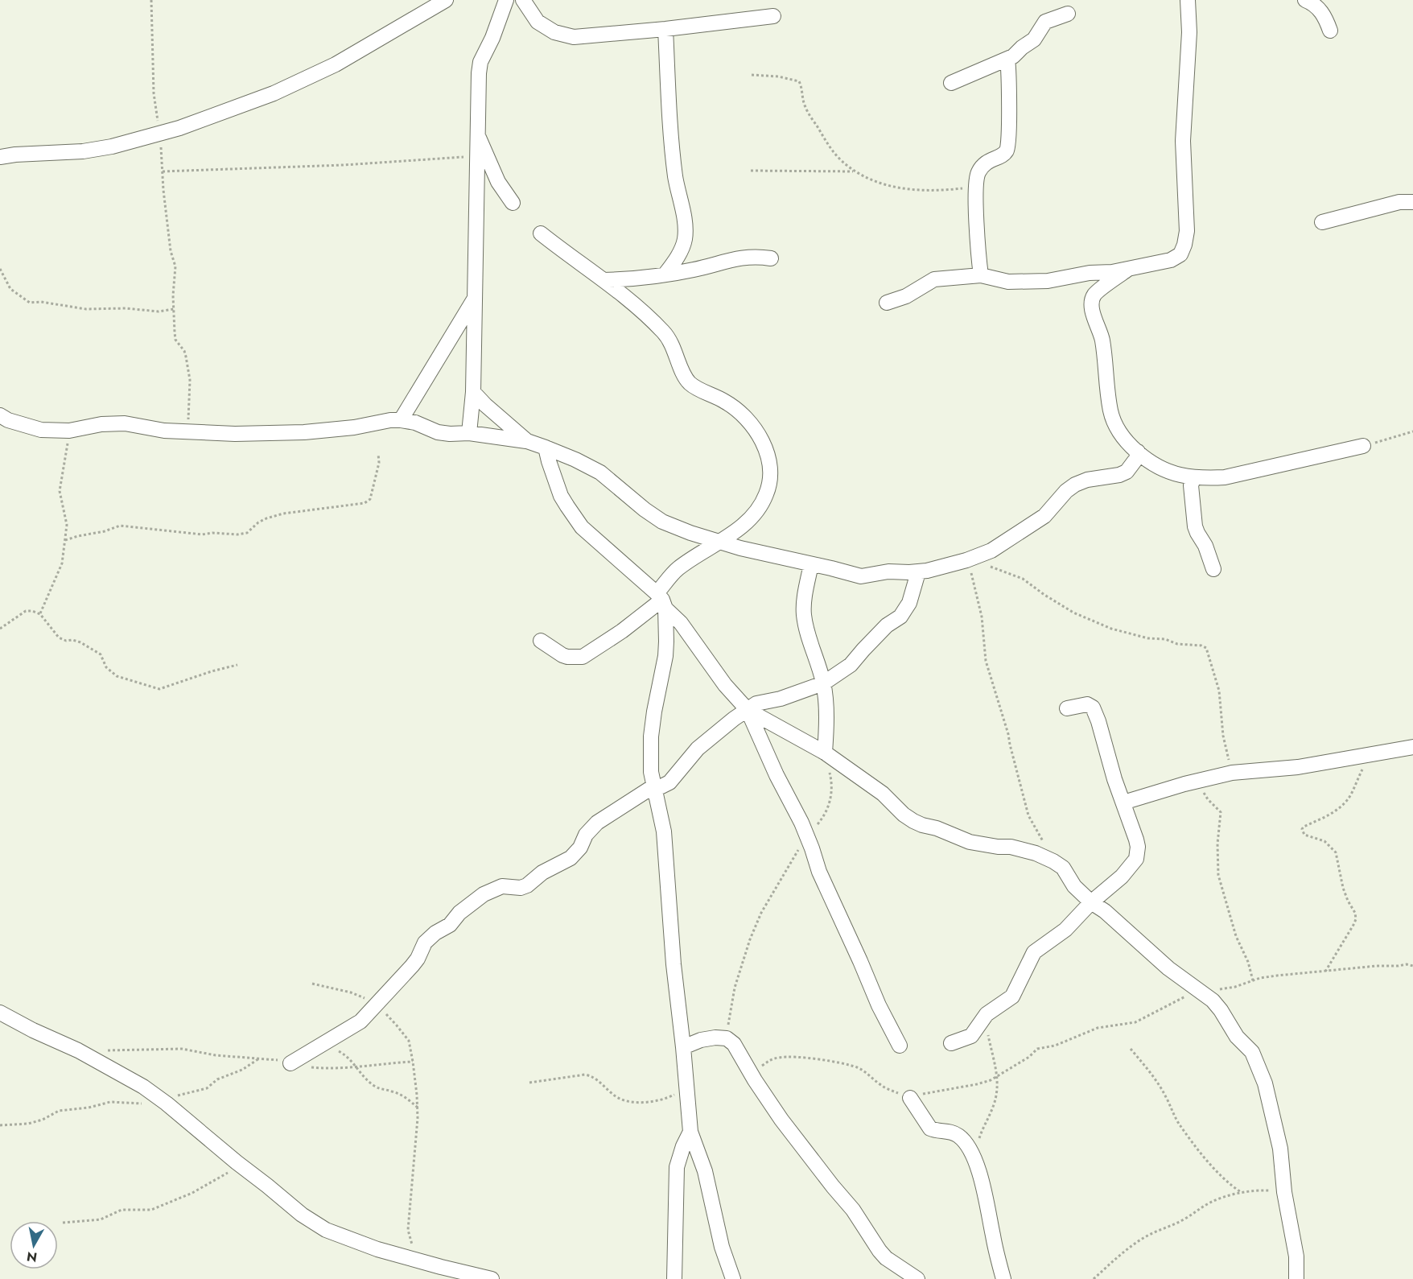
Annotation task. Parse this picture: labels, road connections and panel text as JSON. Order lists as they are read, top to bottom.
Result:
{
  "north": "bottom"
}
